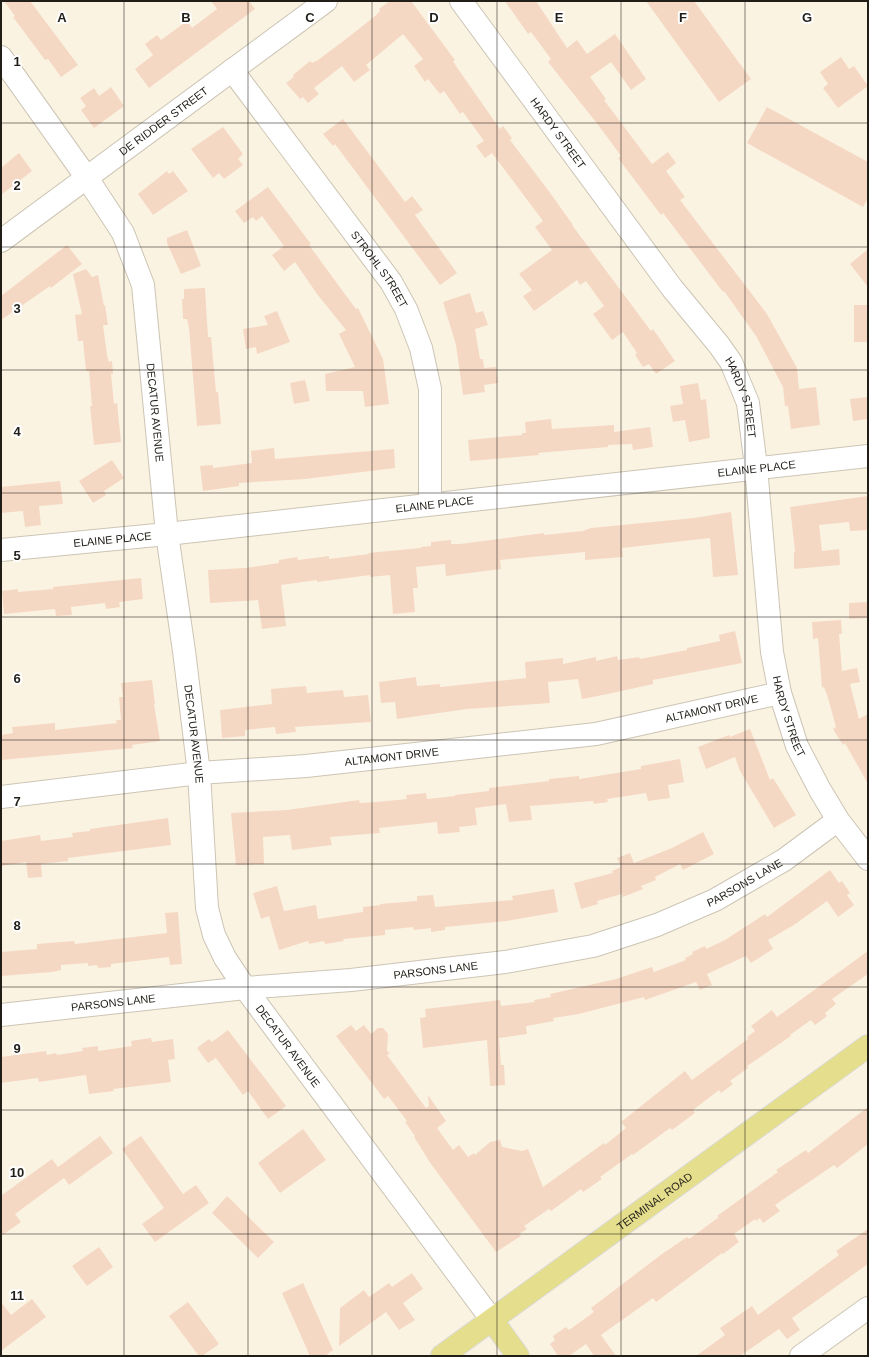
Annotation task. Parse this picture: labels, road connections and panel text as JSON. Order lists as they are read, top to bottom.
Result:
{
  "streets": {
    "main road": ["DECATUR AVENUE", "TERMINAL ROAD"],
    "street": [
      "DE RIDDER STREET",
      "HARDY STREET",
      "STROHL STREET",
      "ELAINE PLACE",
      "ALTAMONT DRIVE",
      "PARSONS LANE"
    ]
  },
  "crossings": [
    ["DE RIDDER STREET", "STROHL STREET"],
    ["DE RIDDER STREET", "DECATUR AVENUE"],
    ["HARDY STREET", "ELAINE PLACE"],
    ["HARDY STREET", "ALTAMONT DRIVE"],
    ["HARDY STREET", "PARSONS LANE"],
    ["STROHL STREET", "ELAINE PLACE"],
    ["DECATUR AVENUE", "ELAINE PLACE"],
    ["DECATUR AVENUE", "ALTAMONT DRIVE"],
    ["DECATUR AVENUE", "PARSONS LANE"],
    ["DECATUR AVENUE", "TERMINAL ROAD"]
  ],
  "grid": {
    "columns": [
      "A",
      "B",
      "C",
      "D",
      "E",
      "F",
      "G"
    ],
    "rows": [
      "1",
      "2",
      "3",
      "4",
      "5",
      "6",
      "7",
      "8",
      "9",
      "10",
      "11"
    ]
  }
}
